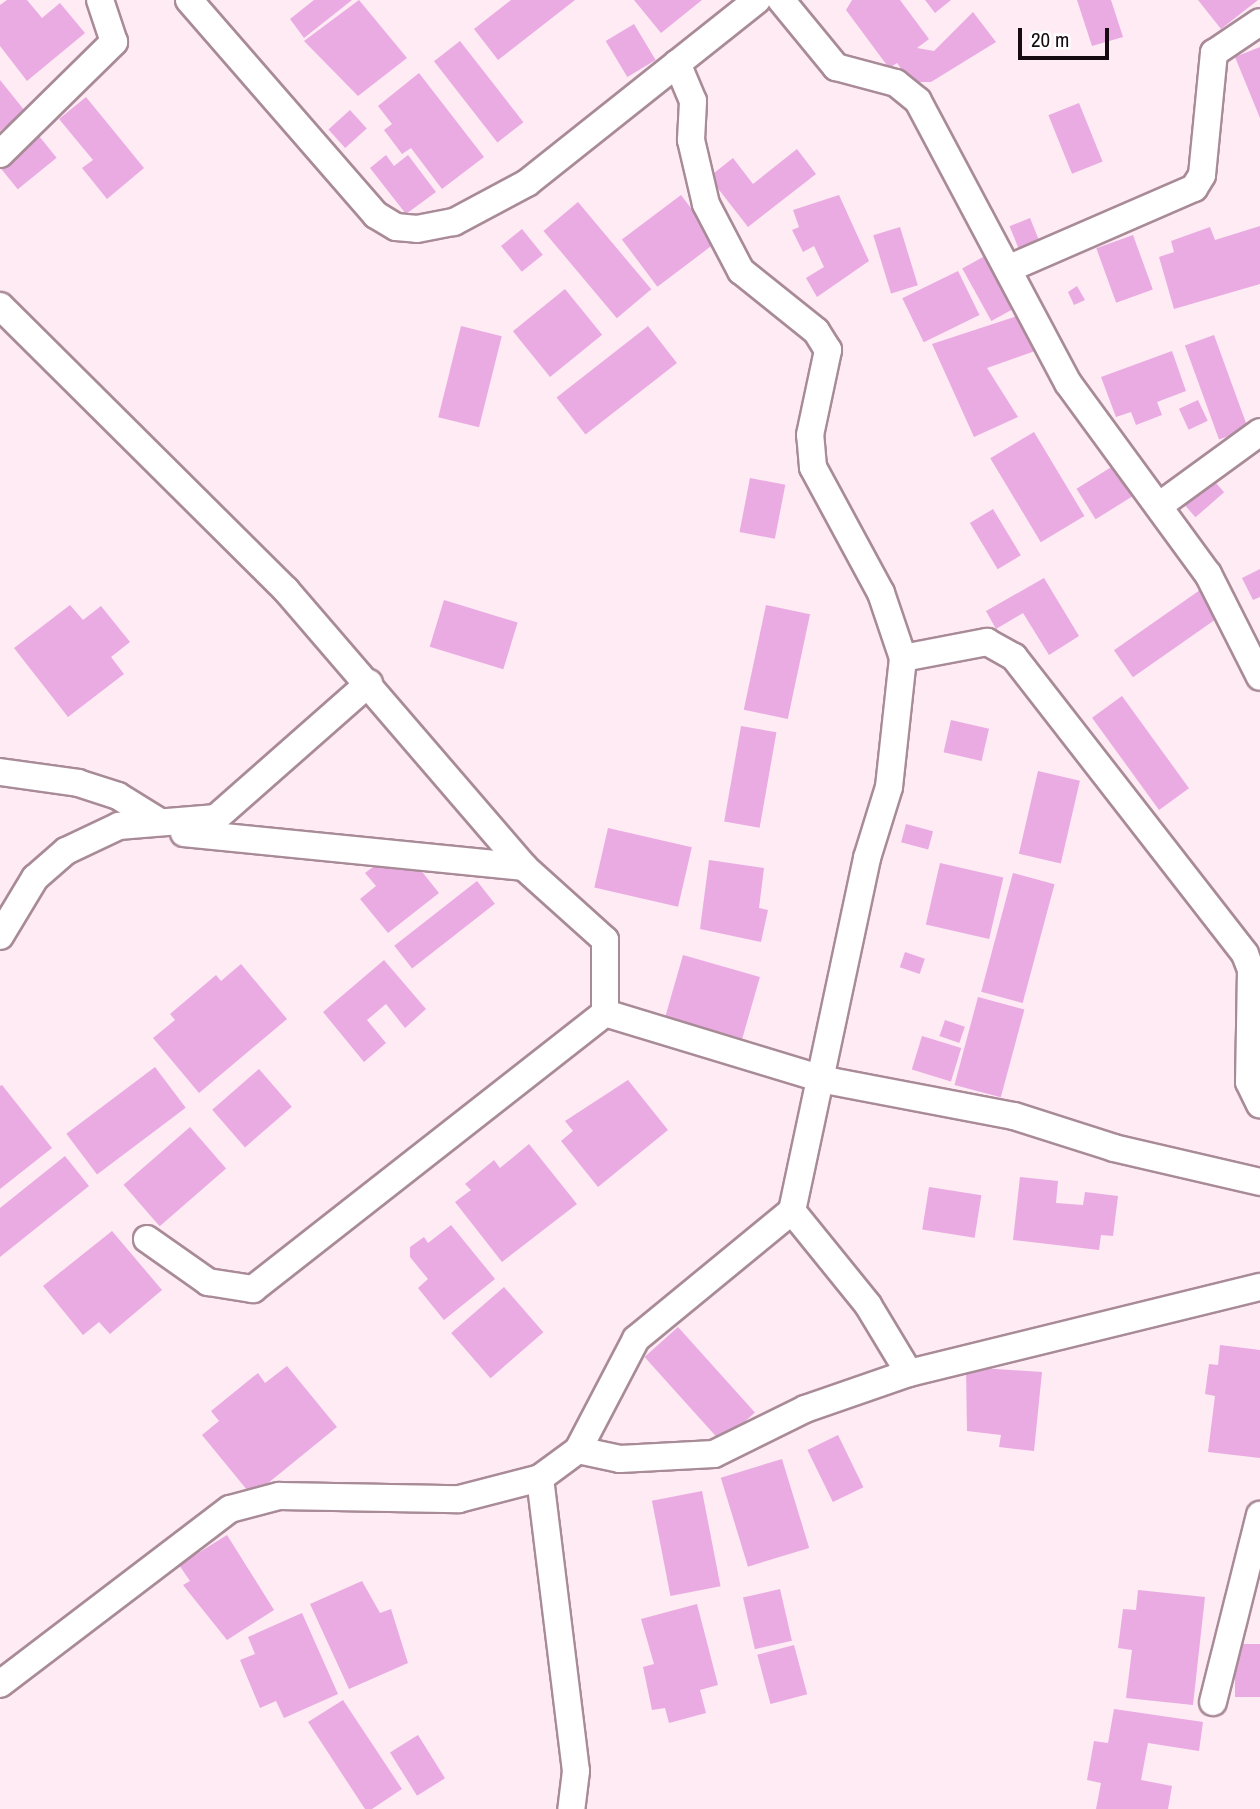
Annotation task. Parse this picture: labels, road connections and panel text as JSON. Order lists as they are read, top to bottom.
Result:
{
  "scale_bar": "20 m"
}
